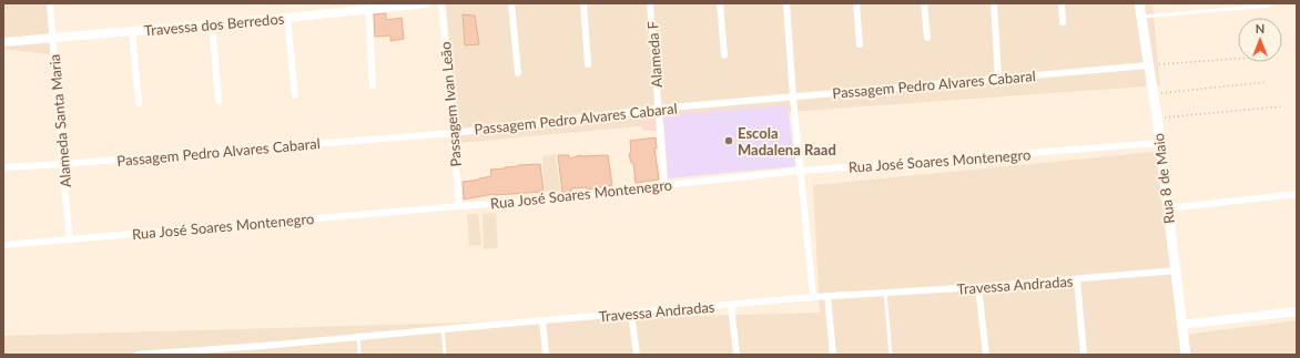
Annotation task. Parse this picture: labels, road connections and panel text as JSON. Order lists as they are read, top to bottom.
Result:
{
  "streets": {
    "main road": ["Rua 8 de Maio"],
    "street": [
      "Travessa dos Berredos",
      "Alameda F",
      "Passagem Pedro Alvares Cabaral",
      "Passagem Ivan Leão",
      "Alameda Santa Maria",
      "Rua José Soares Montenegro",
      "Travessa Andradas"
    ]
  },
  "crossings": [
    ["Travessa dos Berredos", "Alameda Santa Maria"],
    ["Alameda F", "Passagem Pedro Alvares Cabaral"],
    ["Alameda F", "Rua José Soares Montenegro"],
    ["Passagem Pedro Alvares Cabaral", "Passagem Ivan Leão"],
    ["Passagem Pedro Alvares Cabaral", "Alameda Santa Maria"],
    ["Passagem Pedro Alvares Cabaral", "Rua 8 de Maio"],
    ["Passagem Ivan Leão", "Rua José Soares Montenegro"],
    ["Alameda Santa Maria", "Rua José Soares Montenegro"],
    ["Rua José Soares Montenegro", "Rua 8 de Maio"],
    ["Rua 8 de Maio", "Travessa Andradas"]
  ],
  "places": ["Escola Madalena Raad"],
  "north": "top"
}
